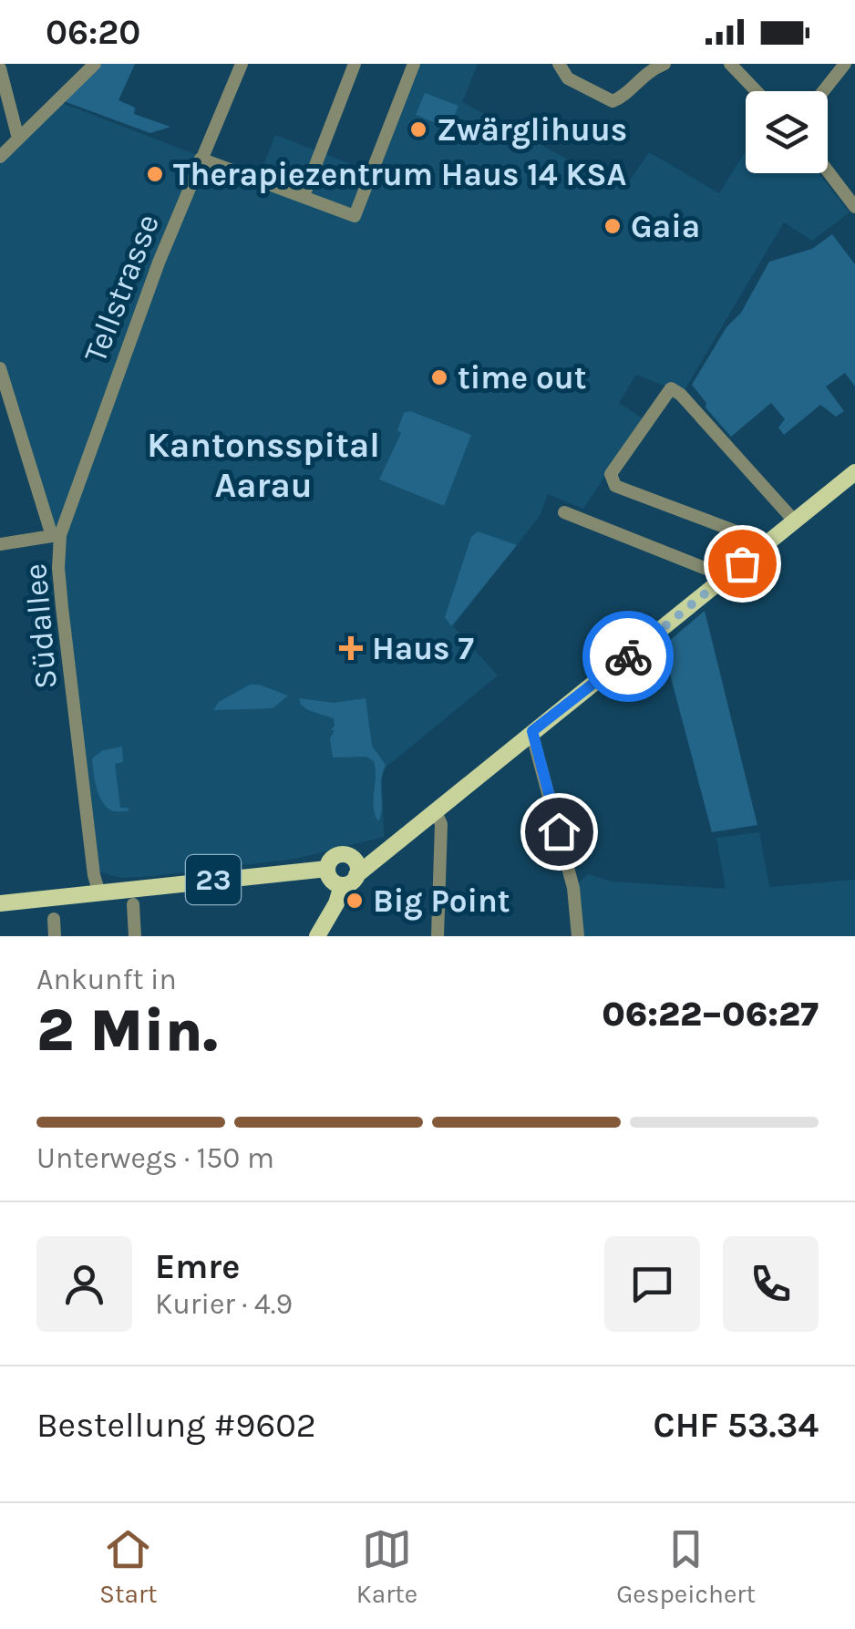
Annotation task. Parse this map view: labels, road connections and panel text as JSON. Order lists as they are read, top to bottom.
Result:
{
  "streets": {
    "main road": ["23"],
    "street": ["Tellstrasse", "Südallee"]
  },
  "crossings": [
    ["Tellstrasse", "Südallee"],
    ["Südallee", "23"]
  ],
  "districts": ["Kantonsspital Aarau"],
  "places": {
    "other": [
      "Zwärglihuus",
      "Therapiezentrum Haus 14 KSA",
      "Gaia",
      "time out",
      "Big Point"
    ],
    "health": ["Haus 7"]
  },
  "page": {
    "status": "06:20",
    "heading": ["2 Min.", "Ankunft in", "06:22–06:27"],
    "panel": [
      "Emre",
      "Kurier · 4.9",
      "Bestellung #9602",
      "CHF 53.34"
    ],
    "bar": "Unterwegs · 150 m",
    "tabs": ["Start", "Karte", "Gespeichert"]
  }
}
